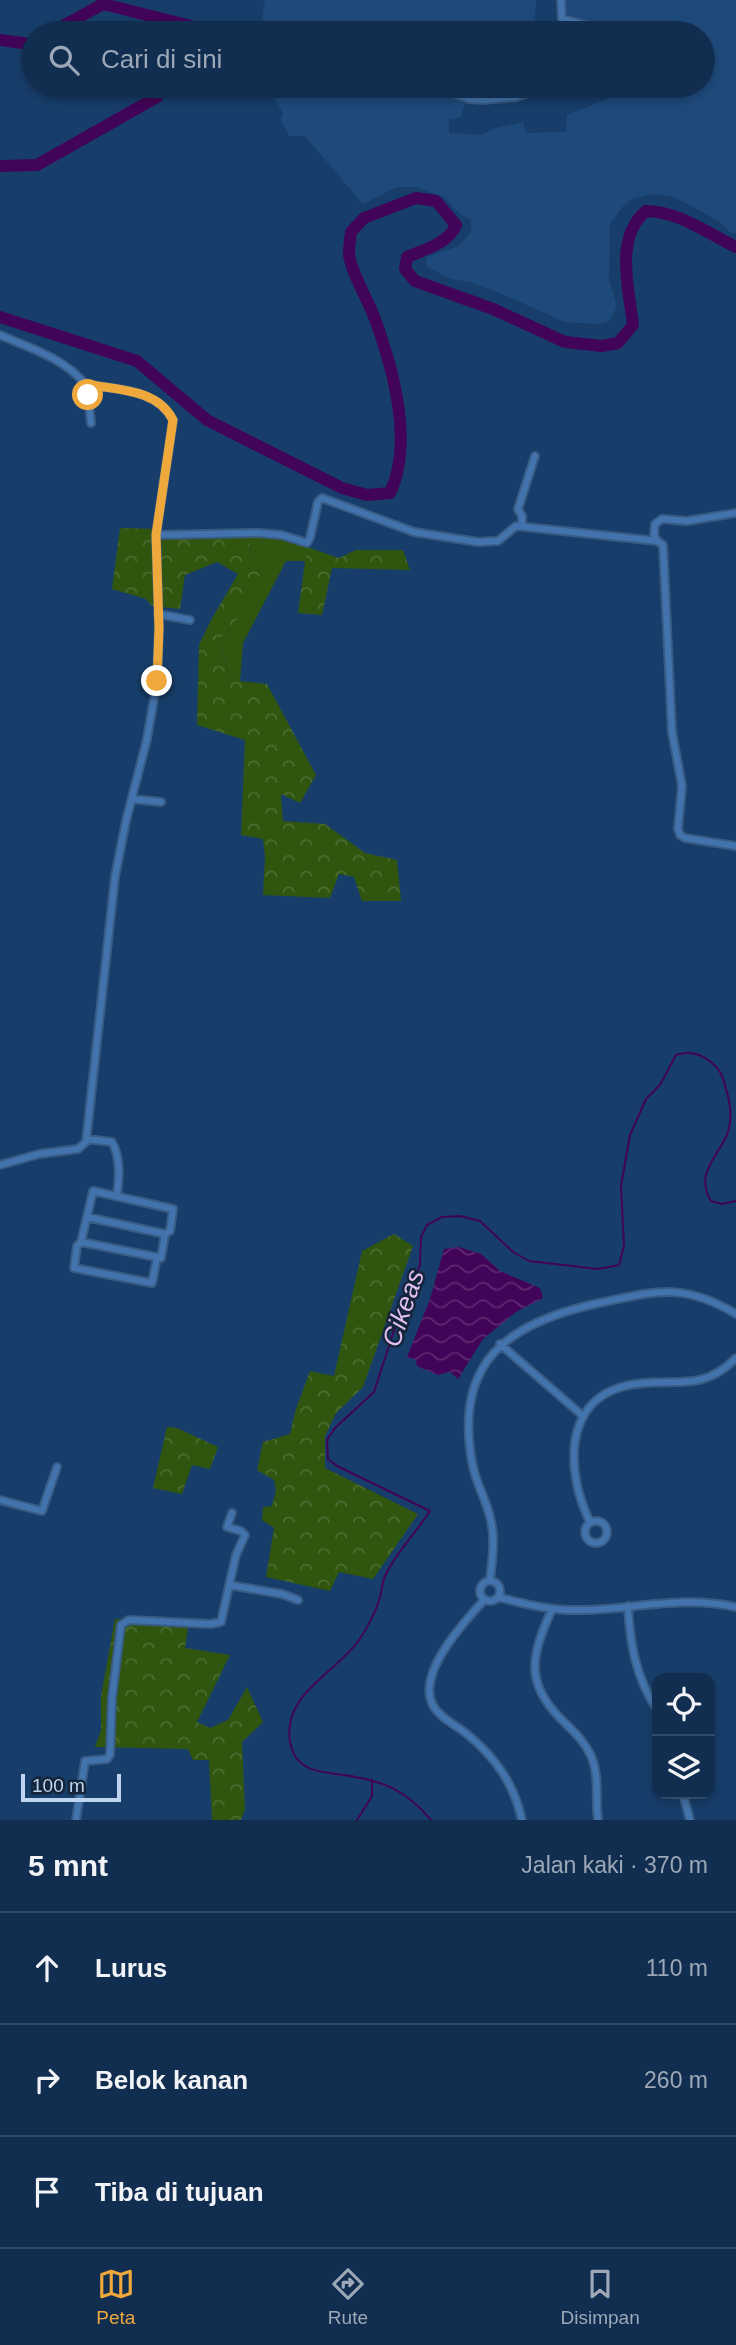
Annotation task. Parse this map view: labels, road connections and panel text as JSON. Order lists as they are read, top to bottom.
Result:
{
  "water": ["Cikeas"],
  "scale_bar": "100 m",
  "page": {
    "search": "Cari di sini",
    "scale": "100 m",
    "heading": ["5 mnt", "Jalan kaki · 370 m"],
    "list": [
      ["Lurus", "110 m"],
      ["Belok kanan", "260 m"],
      "Tiba di tujuan"
    ],
    "nav": ["Peta", "Rute", "Disimpan"]
  }
}
